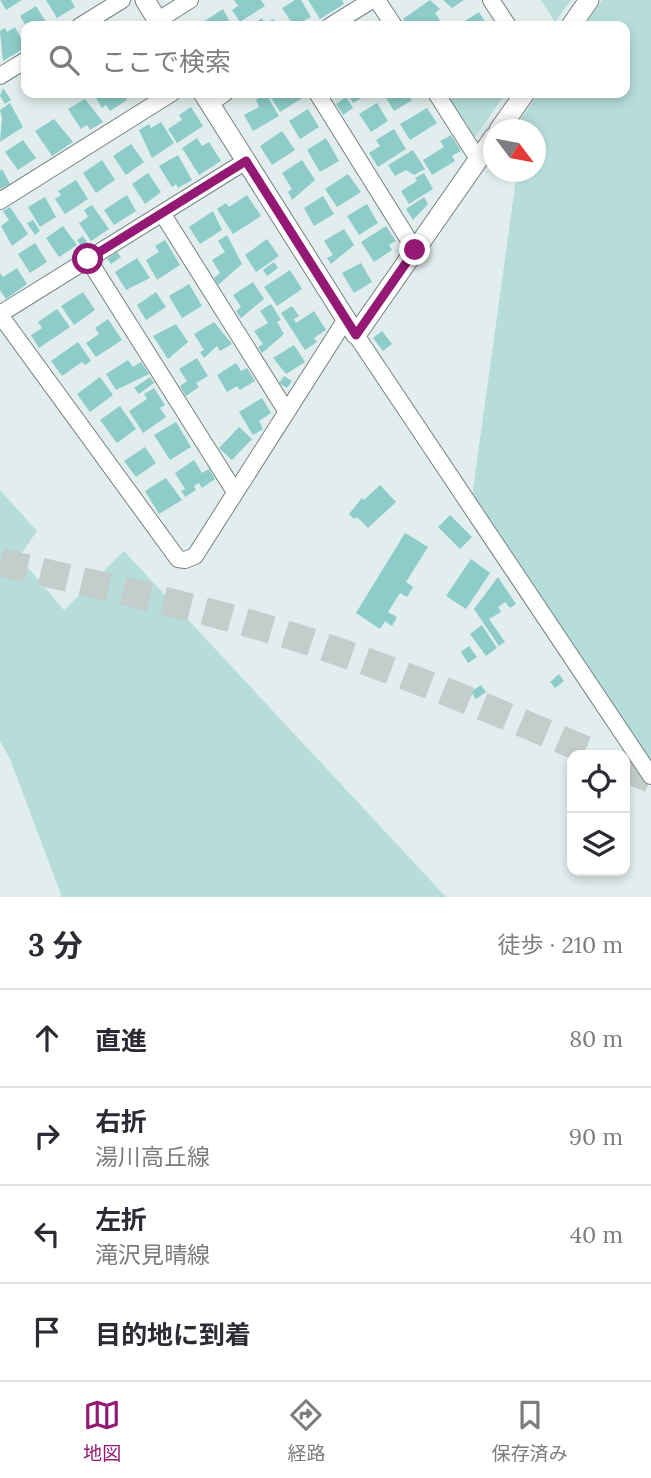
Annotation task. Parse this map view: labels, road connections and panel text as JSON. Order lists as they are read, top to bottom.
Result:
{
  "north": "bottom right",
  "page": {
    "search": "ここで検索",
    "heading": ["3 分", "徒歩 · 210 m"],
    "list": [
      ["直進", "80 m"],
      ["右折", "湯川高丘線", "90 m"],
      ["左折", "滝沢見晴線", "40 m"],
      "目的地に到着"
    ],
    "nav": ["地図", "経路", "保存済み"]
  }
}
